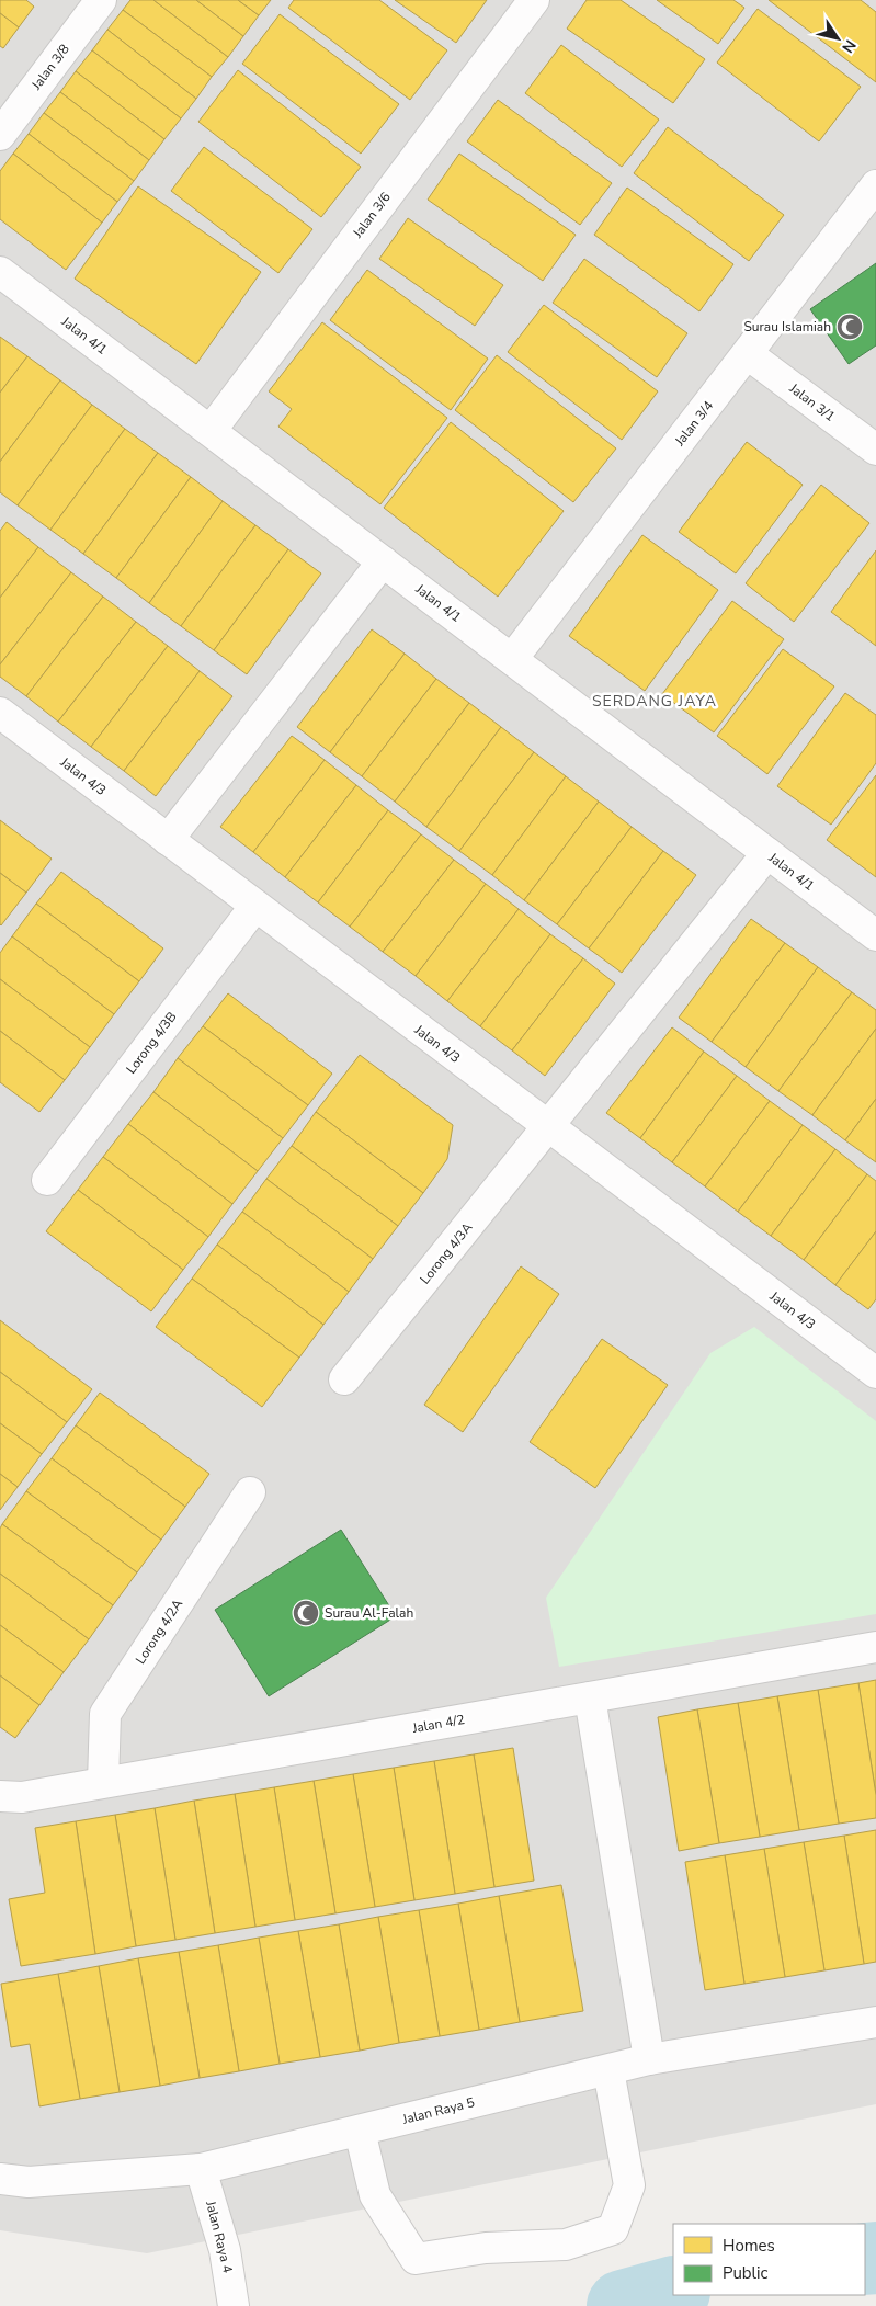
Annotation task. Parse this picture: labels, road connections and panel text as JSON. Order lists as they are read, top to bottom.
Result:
{
  "streets": {
    "street": [
      "Jalan 3/8",
      "Jalan 3/6",
      "Jalan 4/1",
      "Jalan 3/1",
      "Jalan 3/4",
      "Jalan 4/3",
      "Lorong 4/3B",
      "Lorong 4/3A",
      "Lorong 4/2A",
      "Jalan 4/2",
      "Jalan Raya 5",
      "Jalan Raya 4"
    ]
  },
  "crossings": [
    ["Jalan 3/6", "Jalan 4/1"],
    ["Jalan 4/1", "Jalan 3/4"],
    ["Jalan 4/1", "Lorong 4/3A"],
    ["Jalan 3/1", "Jalan 3/4"],
    ["Jalan 4/3", "Lorong 4/3B"],
    ["Jalan 4/3", "Lorong 4/3A"],
    ["Lorong 4/2A", "Jalan 4/2"],
    ["Jalan Raya 5", "Jalan Raya 4"]
  ],
  "districts": ["SERDANG JAYA"],
  "places": {
    "mosque": ["Surau Islamiah", "Surau Al-Falah"]
  },
  "legend": ["Homes", "Public"],
  "north": "bottom right"
}
